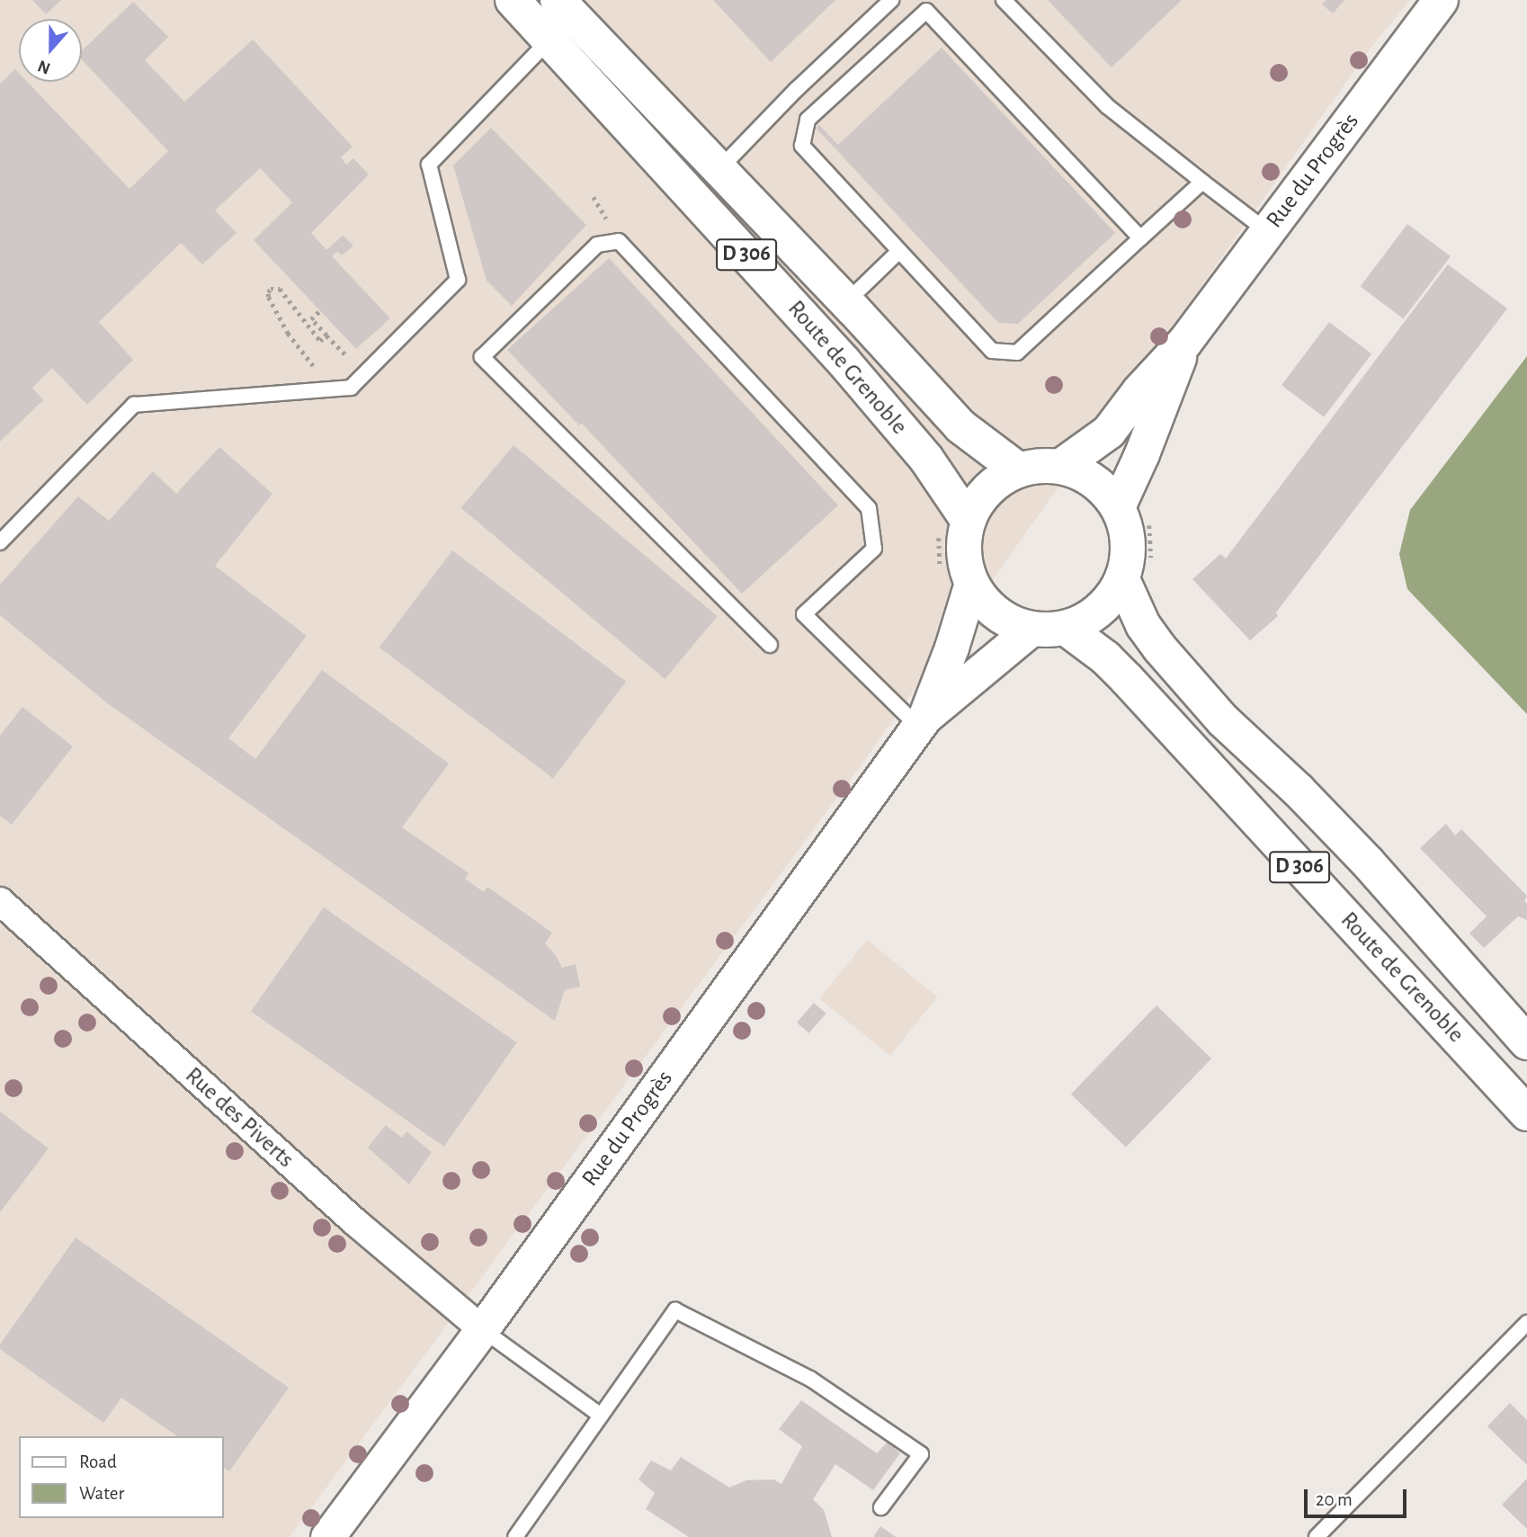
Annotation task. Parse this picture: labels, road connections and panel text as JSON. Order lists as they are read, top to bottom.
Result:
{
  "streets": {
    "main road": ["Rue du Progrès", "D 306", "Route de Grenoble"],
    "street": ["Rue des Piverts"]
  },
  "crossings": [
    ["Rue du Progrès", "Route de Grenoble"],
    ["Rue du Progrès", "Rue des Piverts"]
  ],
  "legend": ["Road", "Water"],
  "scale_bar": "20 m",
  "north": "bottom"
}
